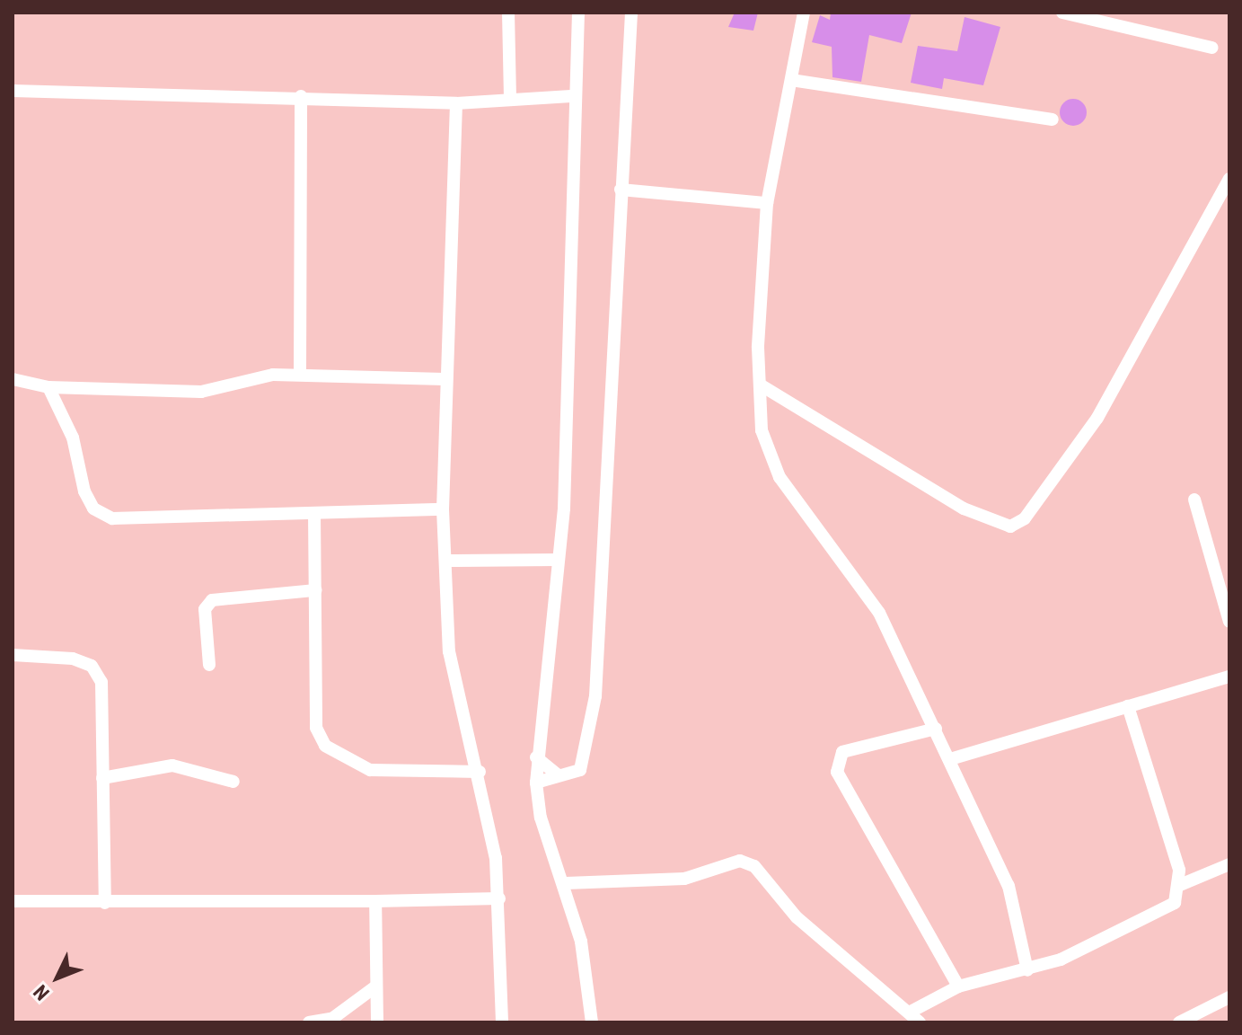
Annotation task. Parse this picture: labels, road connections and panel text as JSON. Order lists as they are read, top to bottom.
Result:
{
  "north": "bottom left"
}
